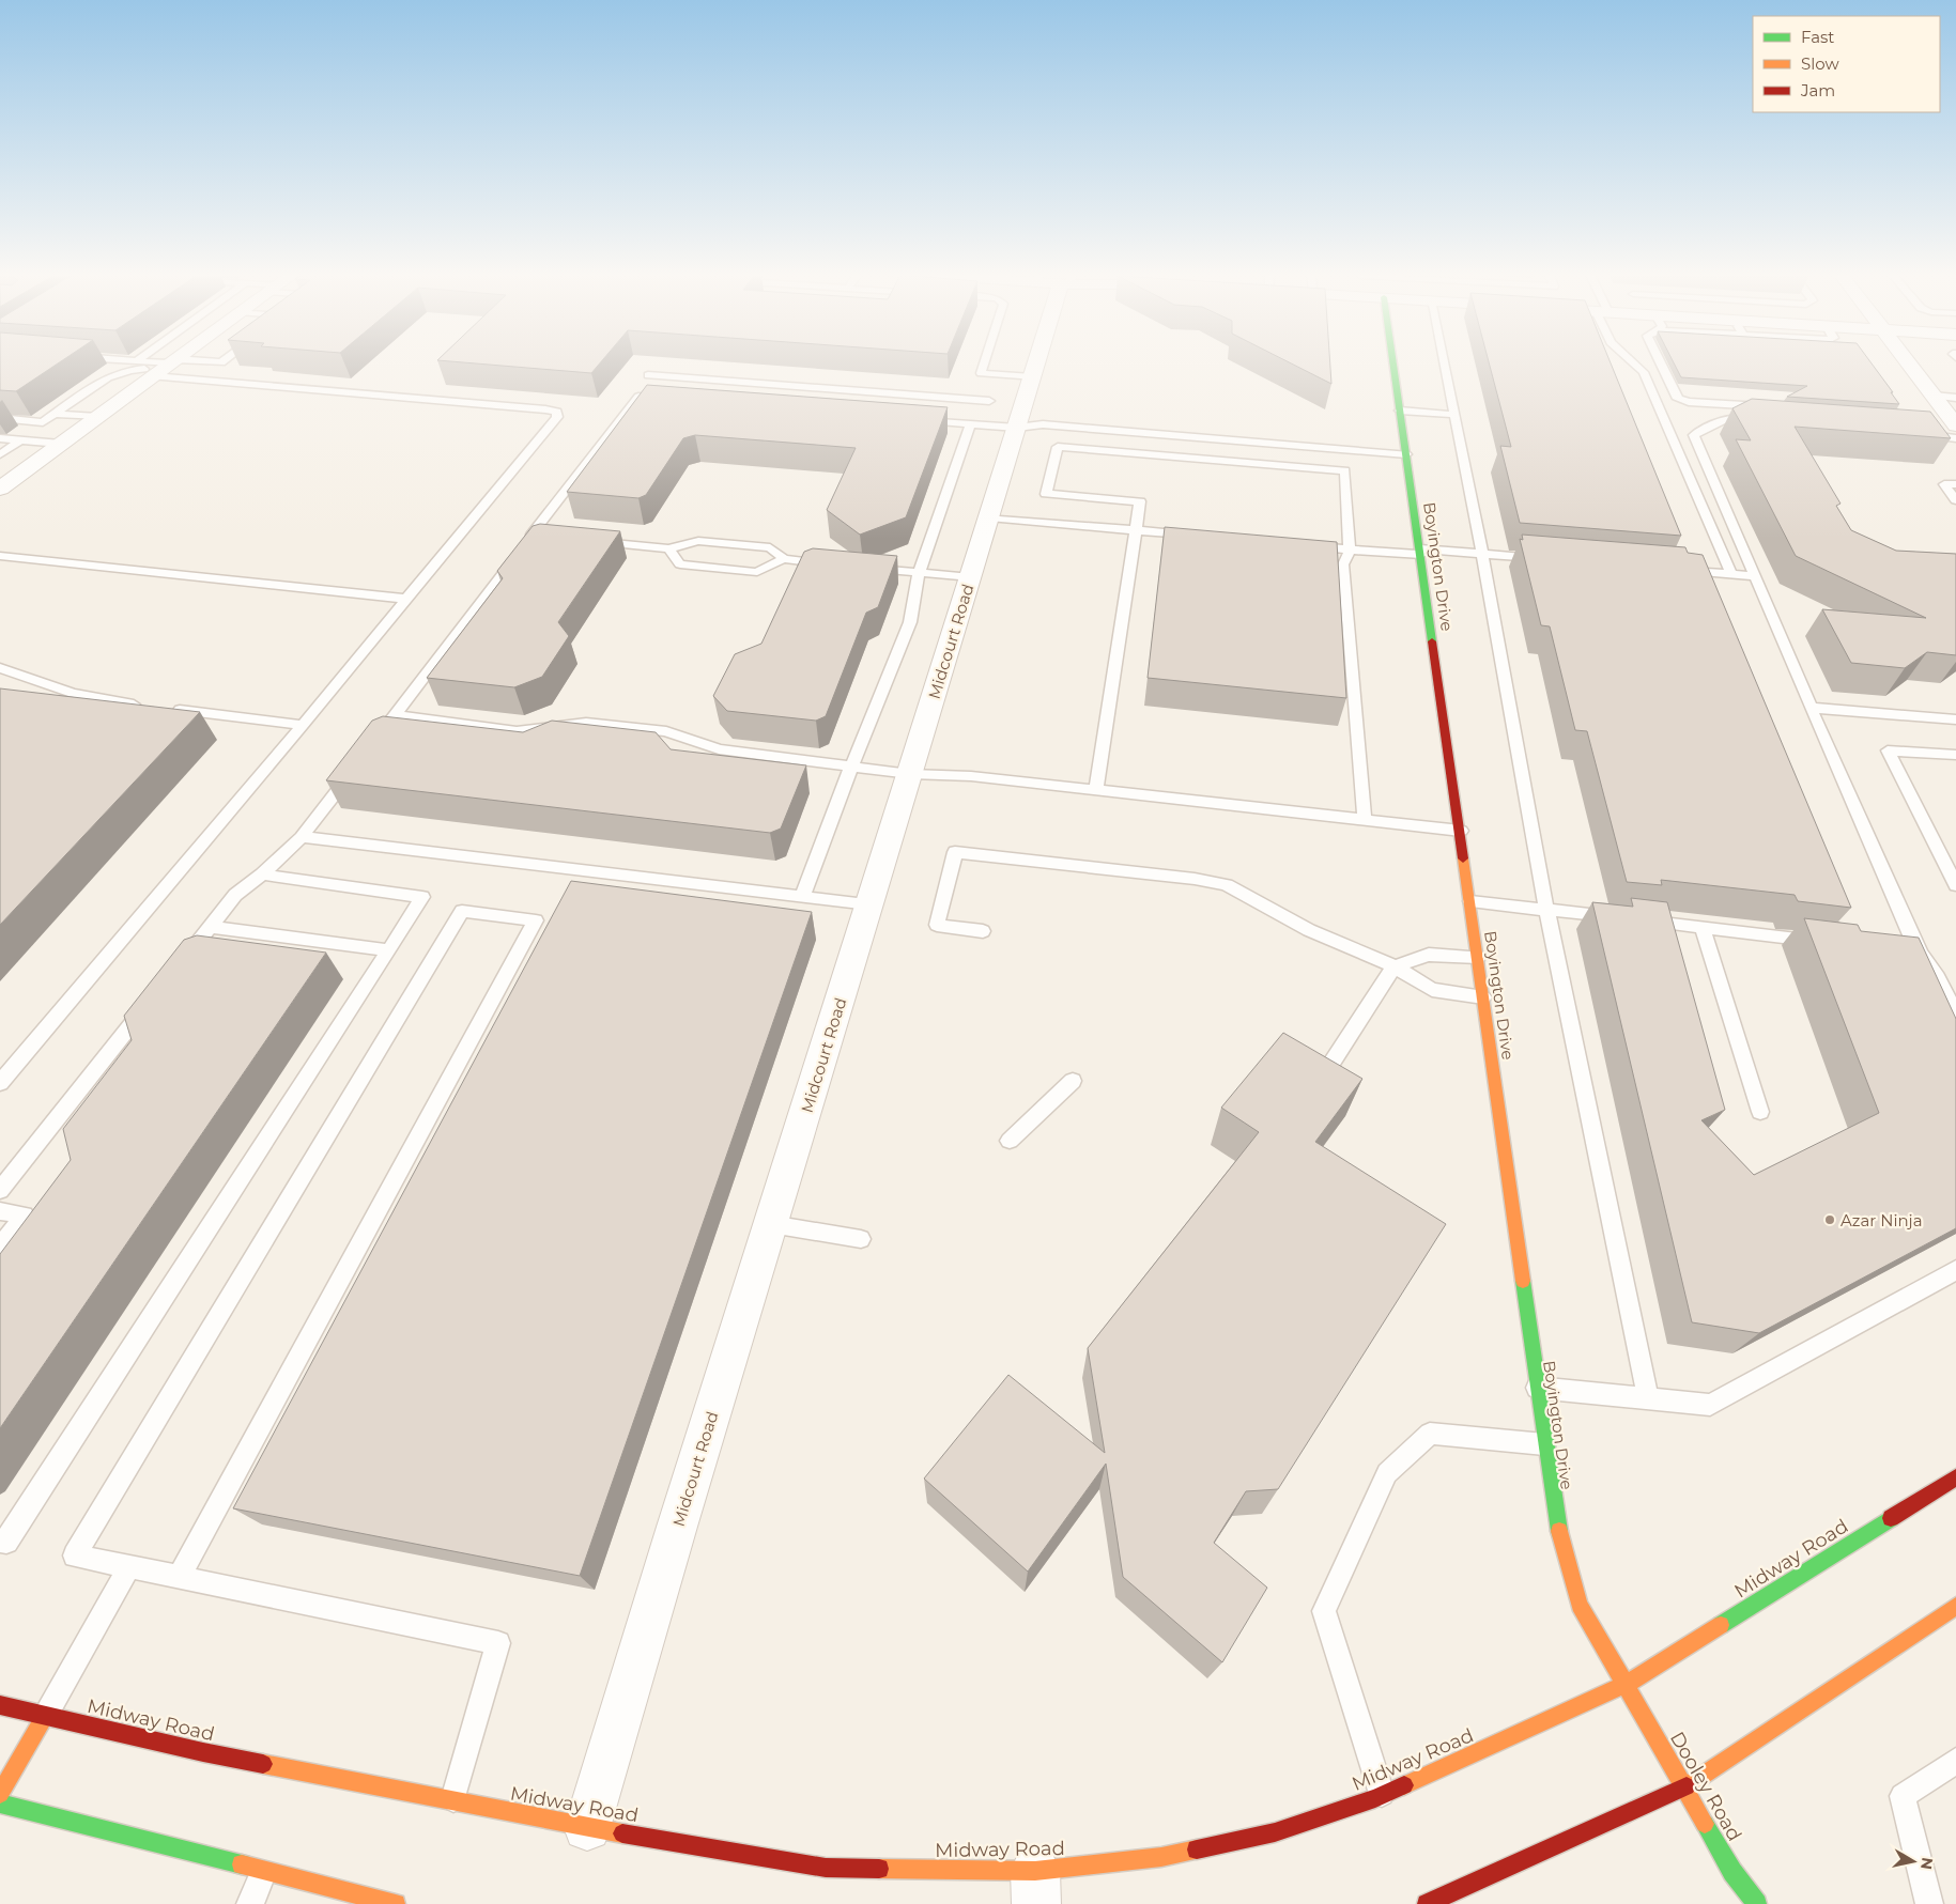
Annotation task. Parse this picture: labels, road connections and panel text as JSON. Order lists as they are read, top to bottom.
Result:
{
  "streets": {
    "street": [
      "Boyington Drive",
      "Midcourt Road",
      "Midway Road",
      "Dooley Road"
    ]
  },
  "crossings": [
    ["Boyington Drive", "Midway Road"],
    ["Boyington Drive", "Dooley Road"],
    ["Midcourt Road", "Midway Road"],
    ["Midway Road", "Dooley Road"]
  ],
  "places": ["Azar Ninja"],
  "legend": ["Fast", "Slow", "Jam"],
  "north": "right"
}
